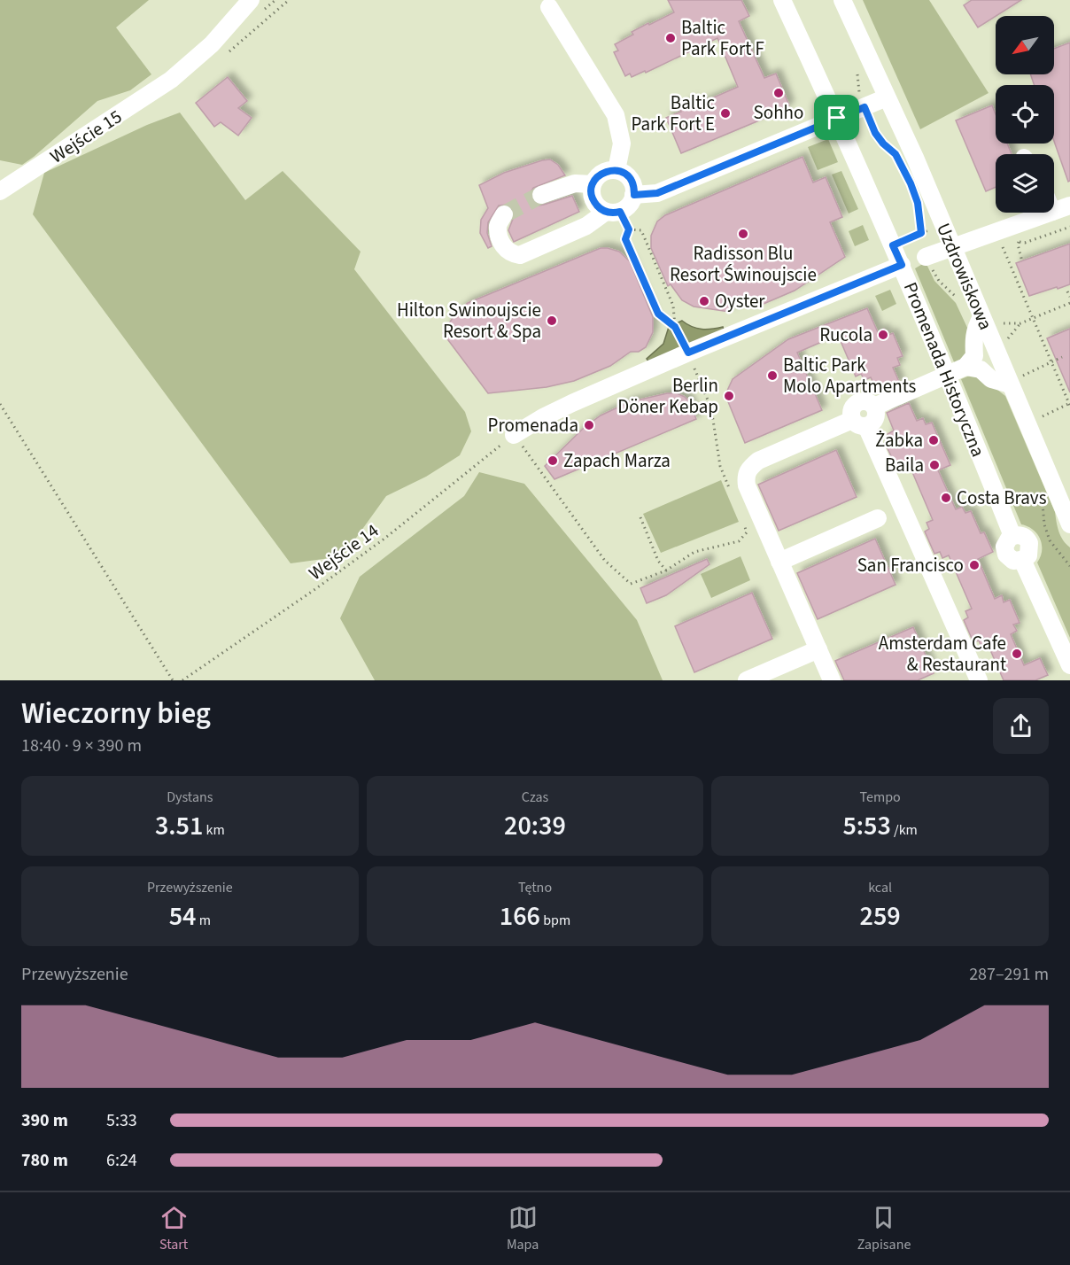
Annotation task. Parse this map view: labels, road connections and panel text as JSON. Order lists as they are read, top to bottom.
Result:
{
  "streets": {
    "street": ["Wejście 15", "Uzdrowiskowa", "Promenada Historyczna"],
    "path": ["Wejście 14"]
  },
  "places": [
    "Baltic Park Fort F",
    "Sohho",
    "Baltic Park Fort E",
    "Radisson Blu Resort Świnoujscie",
    "Oyster",
    "Hilton Swinoujscie Resort & Spa",
    "Rucola",
    "Baltic Park Molo Apartments",
    "Berlin Döner Kebap",
    "Promenada",
    "Żabka",
    "Zapach Marza",
    "Baila",
    "Costa Bravs",
    "San Francisco",
    "Amsterdam Cafe & Restaurant"
  ],
  "north": "bottom left",
  "page": {
    "heading": ["Wieczorny bieg", "18:40 · 9 × 390 m"],
    "stats": [
      ["Dystans", "3.51 km"],
      ["Czas", "20:39"],
      ["Tempo", "5:53 /km"],
      ["Przewyższenie", "54 m"],
      ["Tętno", "166 bpm"],
      ["kcal", "259"]
    ],
    "chart": ["Przewyższenie", "287–291 m"],
    "list": [
      {
        "name": "390 m",
        "note": "5:33"
      },
      {
        "name": "780 m",
        "note": "6:24"
      }
    ],
    "tabs": ["Start", "Mapa", "Zapisane"]
  }
}
